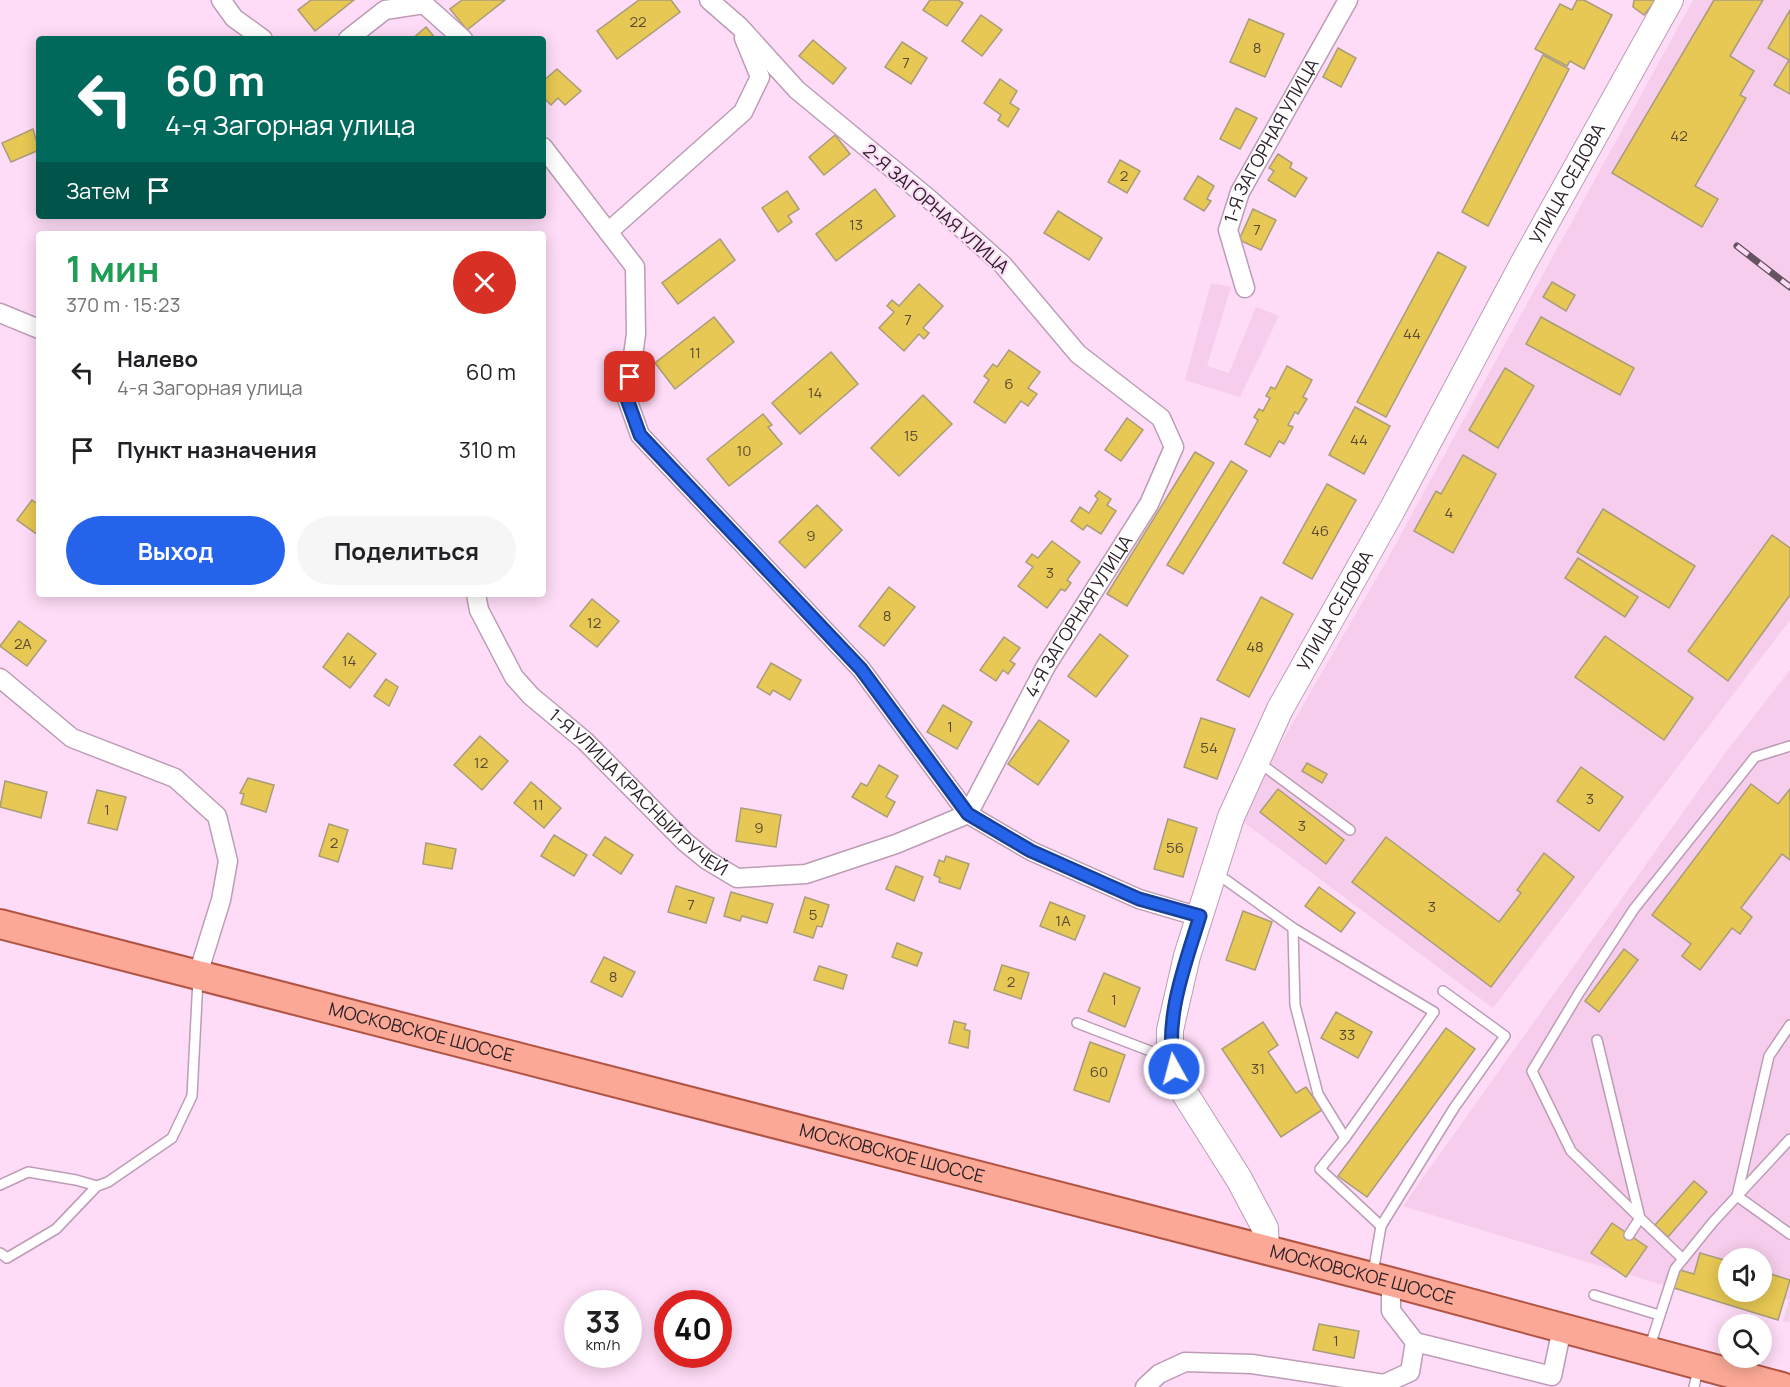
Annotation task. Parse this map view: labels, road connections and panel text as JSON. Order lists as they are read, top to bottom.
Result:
{
  "streets": {
    "main road": ["МОСКОВСКОЕ ШОССЕ"],
    "street": [
      "1-Я ЗАГОРНАЯ УЛИЦА",
      "УЛИЦА СЕДОВА",
      "2-Я ЗАГОРНАЯ УЛИЦА",
      "4-Я ЗАГОРНАЯ УЛИЦА",
      "1-Я УЛИЦА КРАСНЫЙ РУЧЕЙ"
    ]
  },
  "crossings": [
    ["УЛИЦА СЕДОВА", "МОСКОВСКОЕ ШОССЕ"],
    ["2-Я ЗАГОРНАЯ УЛИЦА", "4-Я ЗАГОРНАЯ УЛИЦА"],
    ["4-Я ЗАГОРНАЯ УЛИЦА", "1-Я УЛИЦА КРАСНЫЙ РУЧЕЙ"]
  ],
  "house_numbers": [
    "22",
    "8",
    "7",
    "42",
    "2",
    "13",
    "7",
    "7",
    "44",
    "11",
    "6",
    "14",
    "15",
    "44",
    "10",
    "4",
    "46",
    "9",
    "3",
    "8",
    "12",
    "2А",
    "48",
    "14",
    "1",
    "54",
    "12",
    "3",
    "11",
    "1",
    "3",
    "9",
    "2",
    "56",
    "7",
    "3",
    "5",
    "1А",
    "8",
    "2",
    "1",
    "33",
    "31",
    "60",
    "1"
  ],
  "page": {
    "turn": ["60 m", "4-я Загорная улица"],
    "then": "Затем",
    "heading": ["1 мин", "370 m · 15:23"],
    "list": [
      {
        "name": "Налево",
        "note": "4-я Загорная улица",
        "value": "60 m"
      },
      {
        "name": "Пункт назначения",
        "value": "310 m"
      }
    ],
    "buttons": ["Выход", "Поделиться"],
    "speed": "33 km/h",
    "limit": "40"
  }
}
